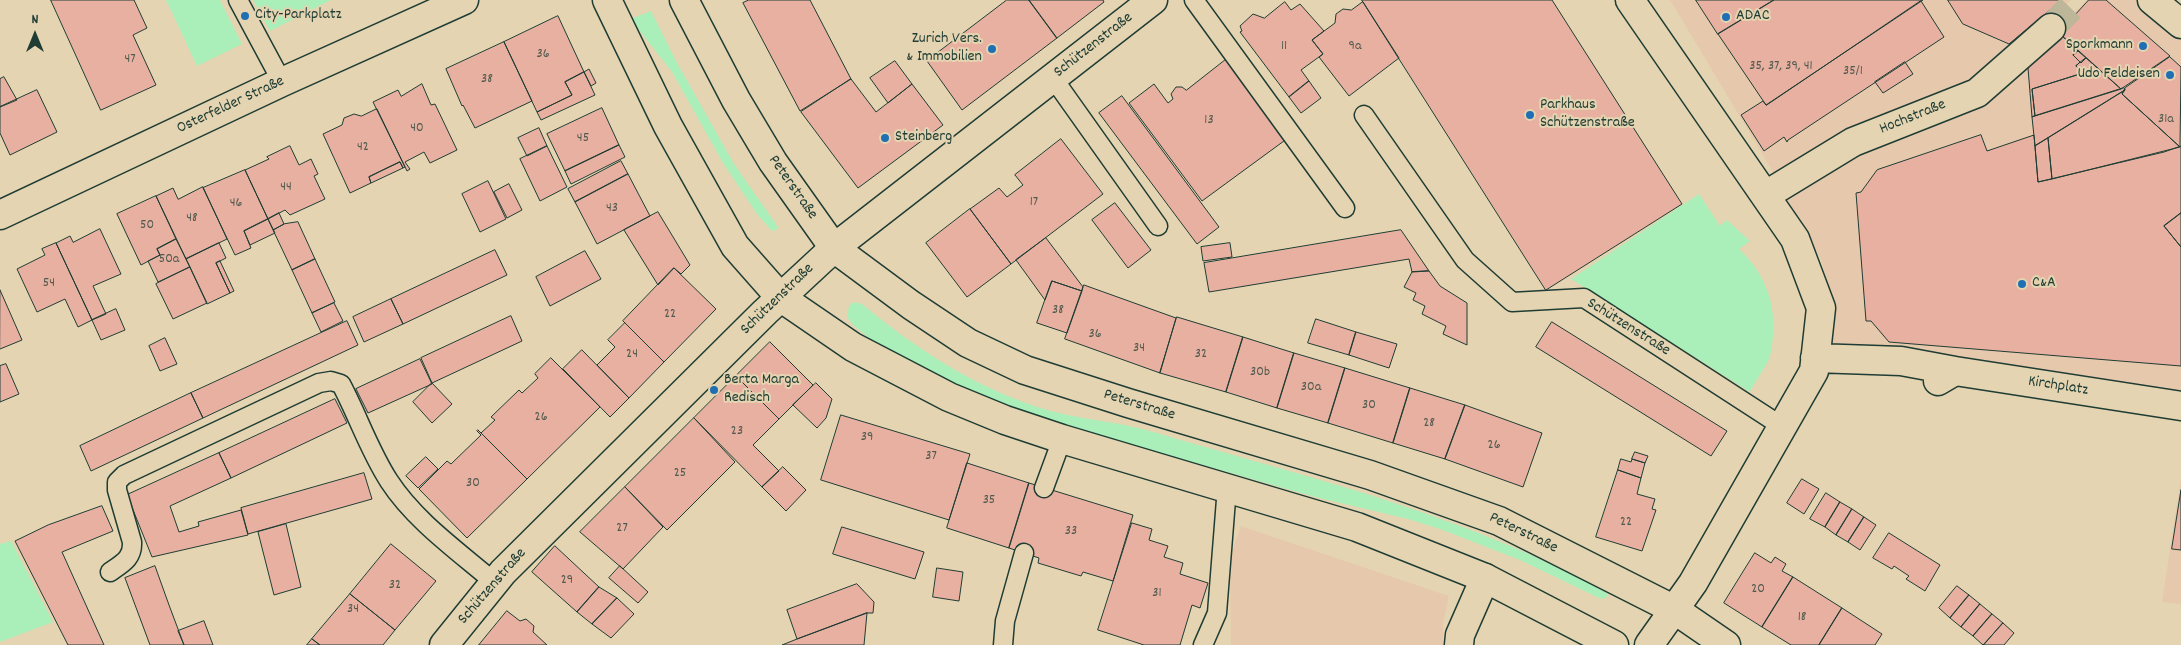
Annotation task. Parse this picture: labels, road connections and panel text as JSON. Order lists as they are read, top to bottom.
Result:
{
  "streets": {
    "main road": [
      "Schützenstraße",
      "Osterfelder Straße",
      "Hochstraße",
      "Peterstraße",
      "Kirchplatz"
    ]
  },
  "crossings": [
    ["Schützenstraße", "Peterstraße"]
  ],
  "places": [
    "City-Parkplatz",
    "ADAC",
    "Sporkmann",
    "Zurich Vers. & Immobilien",
    "Udo Feldeisen",
    "Parkhaus Schützenstraße",
    "Steinberg",
    "C&A",
    "Berta Marga Redisch"
  ],
  "house_numbers": [
    "11",
    "9a",
    "36",
    "47",
    "35, 37, 39, 41",
    "35/1",
    "38",
    "31a",
    "13",
    "40",
    "45",
    "42",
    "44",
    "17",
    "46",
    "43",
    "48",
    "50",
    "50a",
    "54",
    "38",
    "22",
    "36",
    "34",
    "24",
    "32",
    "30b",
    "30a",
    "30",
    "26",
    "28",
    "23",
    "39",
    "26",
    "37",
    "25",
    "30",
    "35",
    "22",
    "27",
    "33",
    "29",
    "32",
    "20",
    "31",
    "34",
    "18"
  ],
  "north": "top"
}
